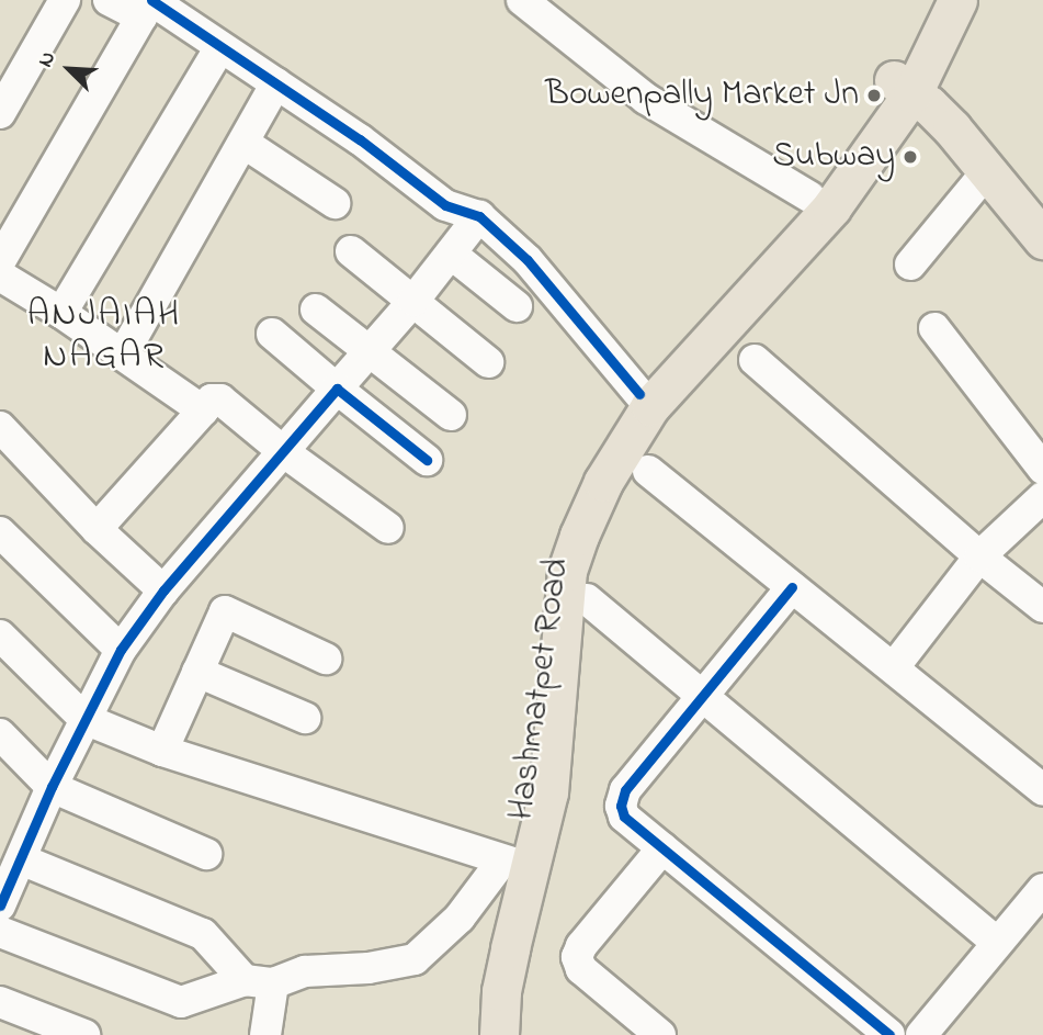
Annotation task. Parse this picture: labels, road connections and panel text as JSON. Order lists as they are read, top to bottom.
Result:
{
  "streets": {
    "main road": ["Hashmatpet Road"]
  },
  "districts": ["ANJAIAH NAGAR"],
  "places": ["Bowenpally Market Jn", "Subway"],
  "north": "top left"
}
